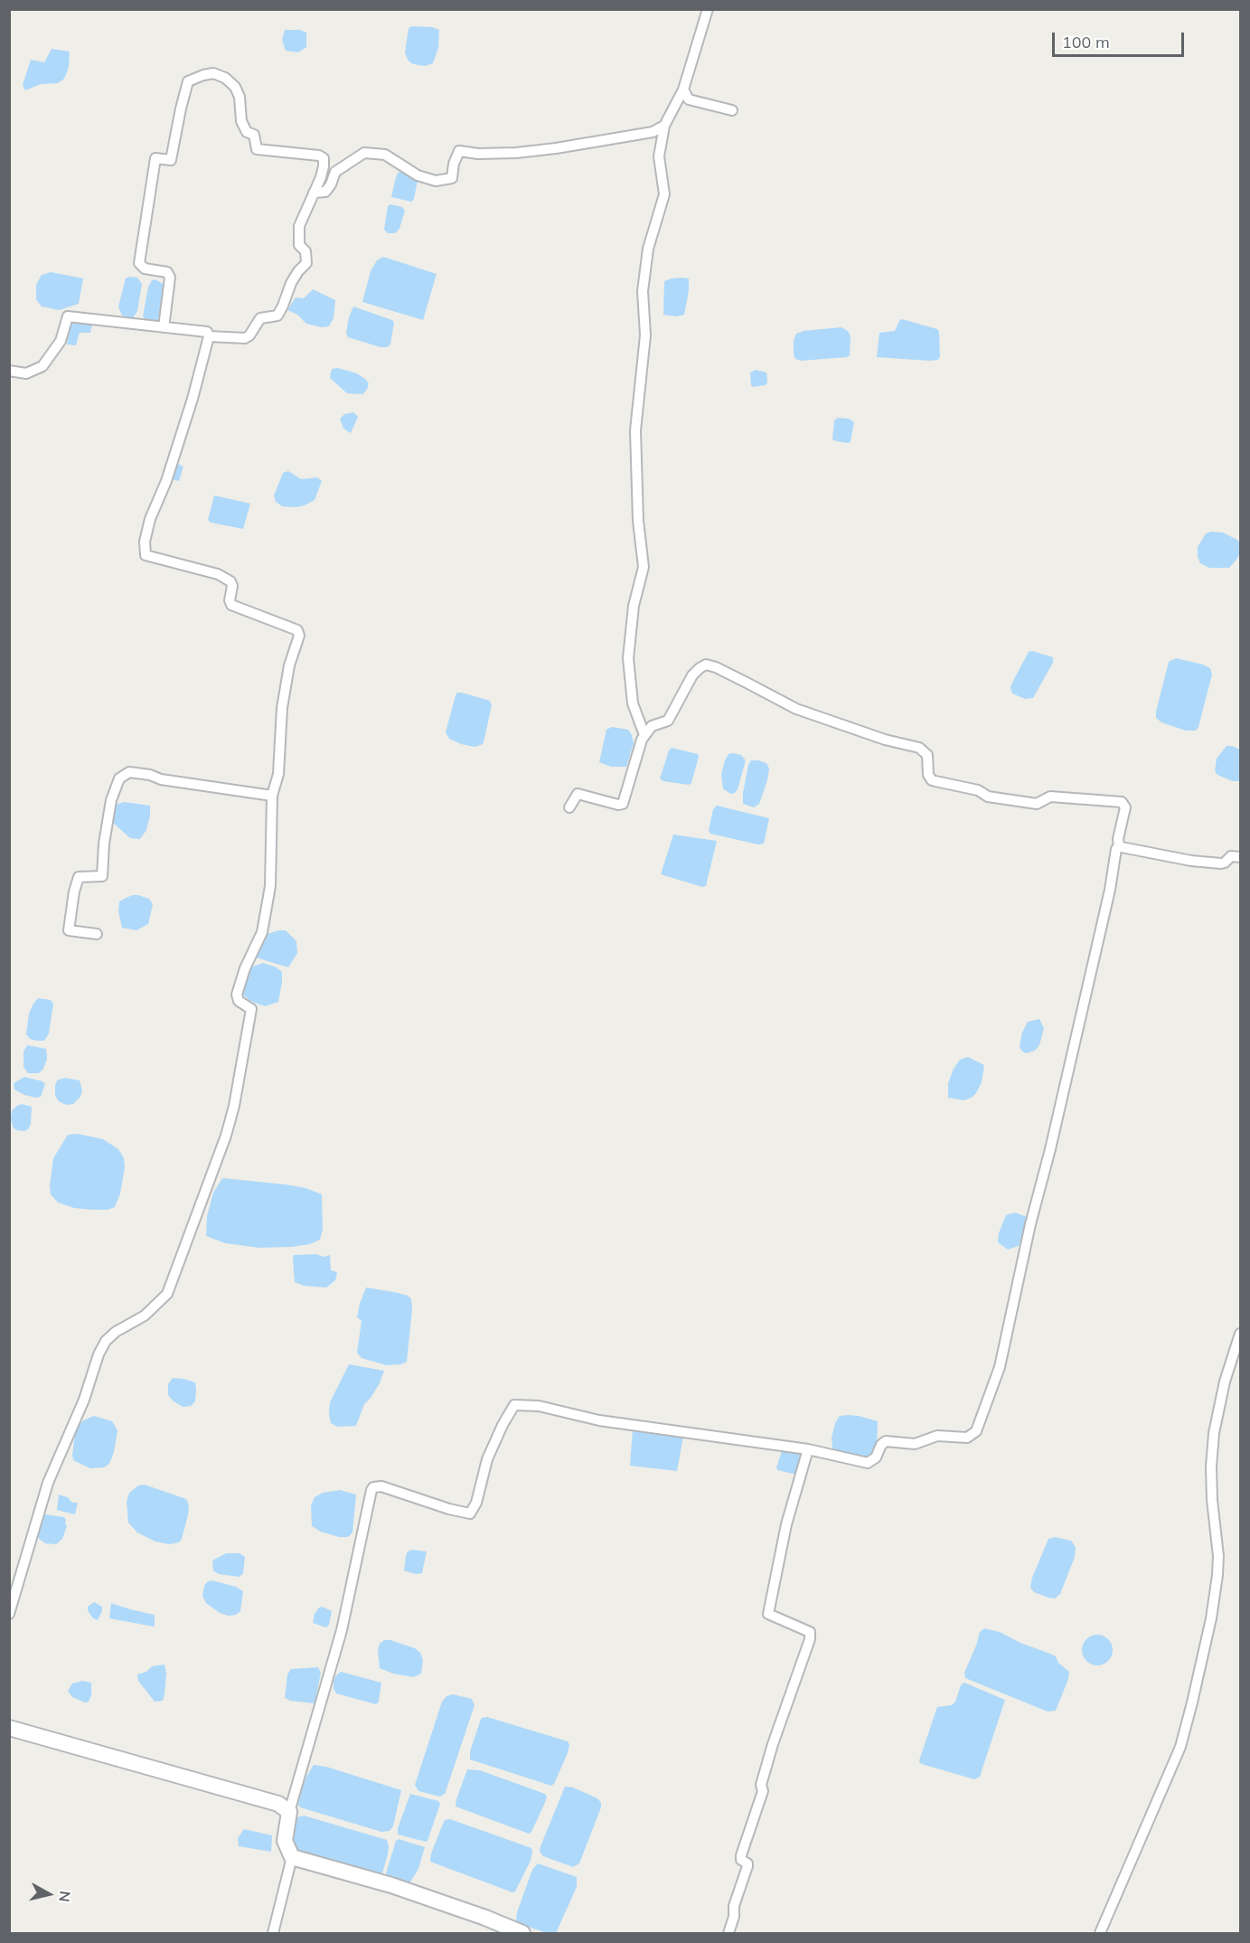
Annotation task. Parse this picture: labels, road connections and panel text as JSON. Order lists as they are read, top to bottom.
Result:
{
  "scale_bar": "100 m",
  "north": "right"
}
